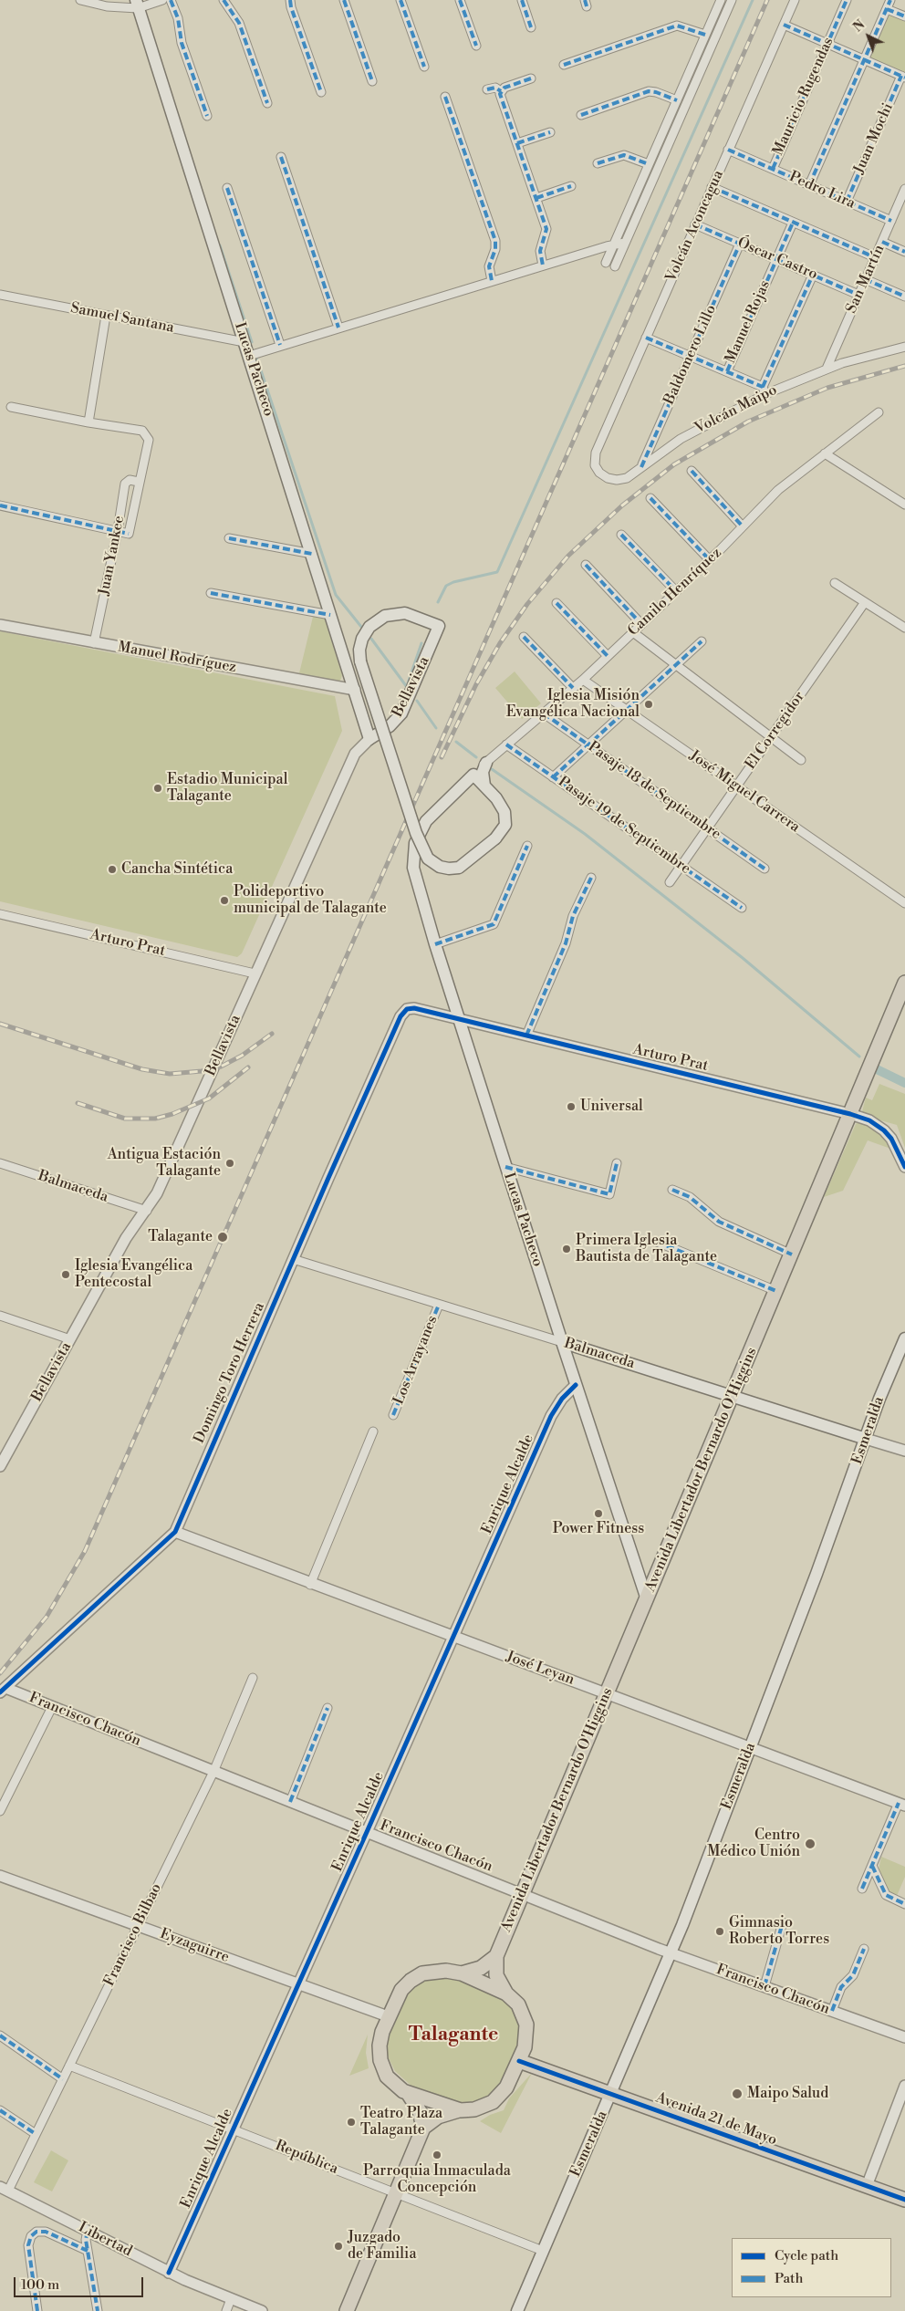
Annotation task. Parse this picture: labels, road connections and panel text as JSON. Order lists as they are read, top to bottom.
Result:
{
  "streets": {
    "main road": [
      "Lucas Pacheco",
      "Bellavista",
      "Balmaceda",
      "Esmeralda",
      "Avenida Libertador Bernardo O'Higgins",
      "Avenida 21 de Mayo"
    ],
    "street": [
      "Mauricio Rugendas",
      "Juan Mochi",
      "Pedro Lira",
      "Volcán Aconcagua",
      "Óscar Castro",
      "San Martín",
      "Samuel Santana",
      "Manuel Rojas",
      "Baldomero Lillo",
      "Volcán Maipo",
      "Juan Yankee",
      "Camilo Henríquez",
      "Manuel Rodríguez",
      "El Corregidor",
      "Pasaje 18 de Septiembre",
      "José Miguel Carrera",
      "Pasaje 19 de Septiembre",
      "Arturo Prat",
      "Los Arrayanes",
      "Domingo Toro Herrera",
      "Enrique Alcalde",
      "José Leyan",
      "Francisco Chacón",
      "Francisco Bilbao",
      "Eyzaguirre",
      "República",
      "Libertad"
    ]
  },
  "crossings": [
    ["Mauricio Rugendas", "Pedro Lira"],
    ["Juan Mochi", "Pedro Lira"],
    ["Pedro Lira", "Volcán Aconcagua"],
    ["Pedro Lira", "San Martín"],
    ["Volcán Aconcagua", "Óscar Castro"],
    ["Volcán Aconcagua", "Volcán Maipo"],
    ["Óscar Castro", "San Martín"],
    ["Óscar Castro", "Manuel Rojas"],
    ["Óscar Castro", "Baldomero Lillo"],
    ["San Martín", "Volcán Maipo"],
    ["Samuel Santana", "Lucas Pacheco"],
    ["Baldomero Lillo", "Volcán Maipo"],
    ["Lucas Pacheco", "Camilo Henríquez"],
    ["Lucas Pacheco", "Manuel Rodríguez"],
    ["Lucas Pacheco", "Bellavista"],
    ["Lucas Pacheco", "Arturo Prat"],
    ["Lucas Pacheco", "Balmaceda"],
    ["Lucas Pacheco", "Avenida Libertador Bernardo O'Higgins"],
    ["Lucas Pacheco", "Enrique Alcalde"],
    ["Juan Yankee", "Manuel Rodríguez"],
    ["Camilo Henríquez", "Pasaje 18 de Septiembre"],
    ["Camilo Henríquez", "José Miguel Carrera"],
    ["Camilo Henríquez", "Pasaje 19 de Septiembre"],
    ["Bellavista", "Arturo Prat"],
    ["Bellavista", "Balmaceda"],
    ["El Corregidor", "Pasaje 18 de Septiembre"],
    ["El Corregidor", "José Miguel Carrera"],
    ["El Corregidor", "Pasaje 19 de Septiembre"],
    ["Arturo Prat", "Domingo Toro Herrera"],
    ["Arturo Prat", "Avenida Libertador Bernardo O'Higgins"],
    ["Balmaceda", "Los Arrayanes"],
    ["Balmaceda", "Domingo Toro Herrera"],
    ["Balmaceda", "Esmeralda"],
    ["Balmaceda", "Avenida Libertador Bernardo O'Higgins"],
    ["Domingo Toro Herrera", "José Leyan"],
    ["Domingo Toro Herrera", "Francisco Chacón"],
    ["Esmeralda", "José Leyan"],
    ["Esmeralda", "Francisco Chacón"],
    ["Esmeralda", "Avenida 21 de Mayo"],
    ["Esmeralda", "República"],
    ["Avenida Libertador Bernardo O'Higgins", "José Leyan"],
    ["Avenida Libertador Bernardo O'Higgins", "Francisco Chacón"],
    ["Avenida Libertador Bernardo O'Higgins", "Eyzaguirre"],
    ["Avenida Libertador Bernardo O'Higgins", "Avenida 21 de Mayo"],
    ["Enrique Alcalde", "José Leyan"],
    ["Enrique Alcalde", "Francisco Chacón"],
    ["Enrique Alcalde", "Eyzaguirre"],
    ["Enrique Alcalde", "República"],
    ["Enrique Alcalde", "Libertad"],
    ["Francisco Chacón", "Francisco Bilbao"],
    ["Francisco Bilbao", "Eyzaguirre"],
    ["Francisco Bilbao", "República"],
    ["Francisco Bilbao", "Libertad"],
    ["Eyzaguirre", "Avenida 21 de Mayo"]
  ],
  "districts": ["Talagante"],
  "places": [
    "Iglesia Misión Evangélica Nacional",
    "Estadio Municipal Talagante",
    "Cancha Sintética",
    "Polideportivo municipal de Talagante",
    "Universal",
    "Antigua Estación Talagante",
    "Talagante",
    "Primera Iglesia Bautista de Talagante",
    "Iglesia Evangélica Pentecostal",
    "Power Fitness",
    "Centro Médico Unión",
    "Gimnasio Roberto Torres",
    "Maipo Salud",
    "Teatro Plaza Talagante",
    "Parroquia Inmaculada Concepción",
    "Juzgado de Familia"
  ],
  "legend": ["Cycle path", "Path"],
  "scale_bar": "100 m",
  "north": "top left"
}
